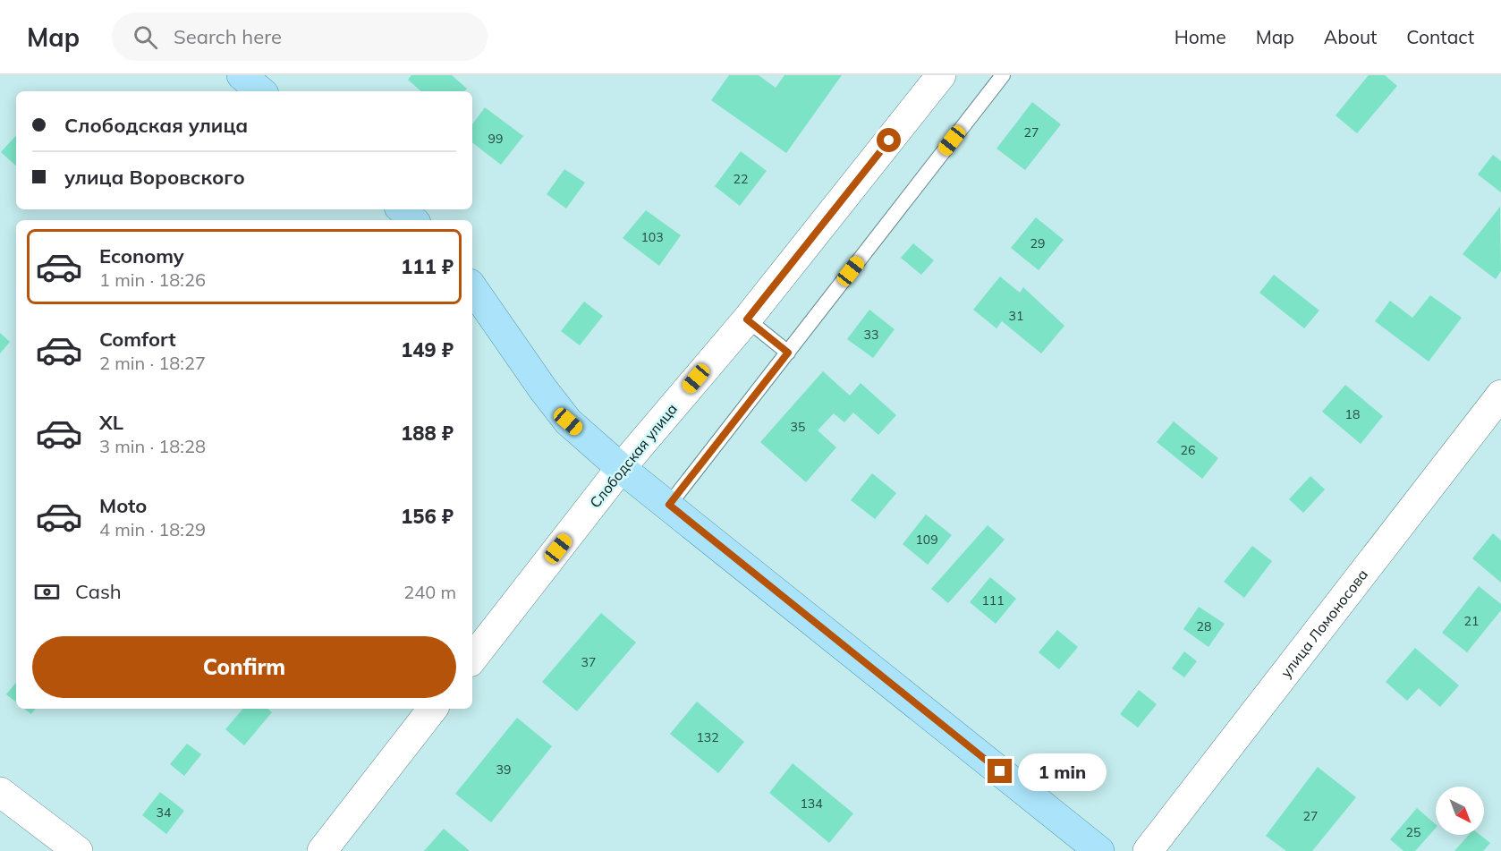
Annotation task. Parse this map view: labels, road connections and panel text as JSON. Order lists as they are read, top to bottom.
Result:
{
  "streets": {
    "street": ["Слободская улица", "улица Ломоносова"]
  },
  "house_numbers": [
    "27",
    "99",
    "22",
    "103",
    "29",
    "31",
    "33",
    "18",
    "35",
    "26",
    "109",
    "111",
    "21",
    "28",
    "37",
    "132",
    "39",
    "134",
    "34",
    "27",
    "25"
  ],
  "north": "bottom right",
  "page": {
    "header": "Map",
    "search": "Search here",
    "nav": [
      "Home",
      "Map",
      "About",
      "Contact"
    ],
    "banner": ["Слободская улица", "улица Воровского"],
    "list": [
      {
        "name": "Economy",
        "note": "1 min · 18:26",
        "value": "111 ₽"
      },
      {
        "name": "Comfort",
        "note": "2 min · 18:27",
        "value": "149 ₽"
      },
      {
        "name": "XL",
        "note": "3 min · 18:28",
        "value": "188 ₽"
      },
      {
        "name": "Moto",
        "note": "4 min · 18:29",
        "value": "156 ₽"
      }
    ],
    "pay": ["Cash", "240 m"],
    "buttons": "Confirm",
    "bubble": "1 min"
  }
}
